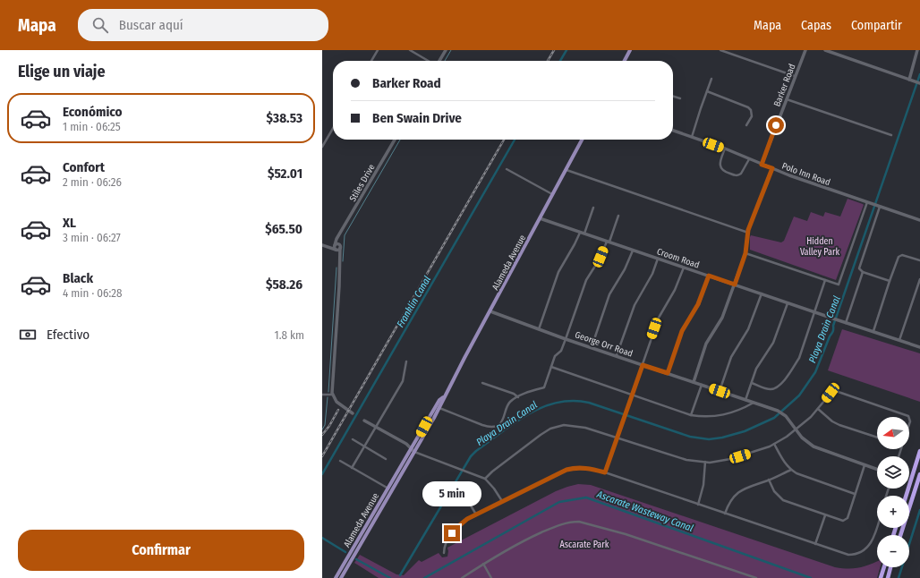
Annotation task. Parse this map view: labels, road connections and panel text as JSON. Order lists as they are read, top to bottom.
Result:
{
  "streets": {
    "main road": ["Alameda Avenue"],
    "street": [
      "Barker Road",
      "Polo Inn Road",
      "Stiles Drive",
      "Croom Road",
      "George Orr Road"
    ]
  },
  "crossings": [
    ["Barker Road", "Polo Inn Road"],
    ["Croom Road", "Alameda Avenue"],
    ["Alameda Avenue", "George Orr Road"]
  ],
  "water": ["Franklin Canal", "Playa Drain Canal", "Ascarate Wasteway Canal"],
  "parks": ["Hidden Valley Park", "Ascarate Park"],
  "north": "left",
  "page": {
    "header": "Mapa",
    "search": "Buscar aquí",
    "nav": ["Mapa", "Capas", "Compartir"],
    "heading": "Elige un viaje",
    "banner": ["Barker Road", "Ben Swain Drive"],
    "list": [
      {
        "name": "Económico",
        "note": "1 min · 06:25",
        "value": "$38.53"
      },
      {
        "name": "Confort",
        "note": "2 min · 06:26",
        "value": "$52.01"
      },
      {
        "name": "XL",
        "note": "3 min · 06:27",
        "value": "$65.50"
      },
      {
        "name": "Black",
        "note": "4 min · 06:28",
        "value": "$58.26"
      }
    ],
    "pay": ["Efectivo", "1.8 km"],
    "map_buttons": ["+", "−"],
    "bubble": "5 min",
    "buttons": "Confirmar"
  }
}
